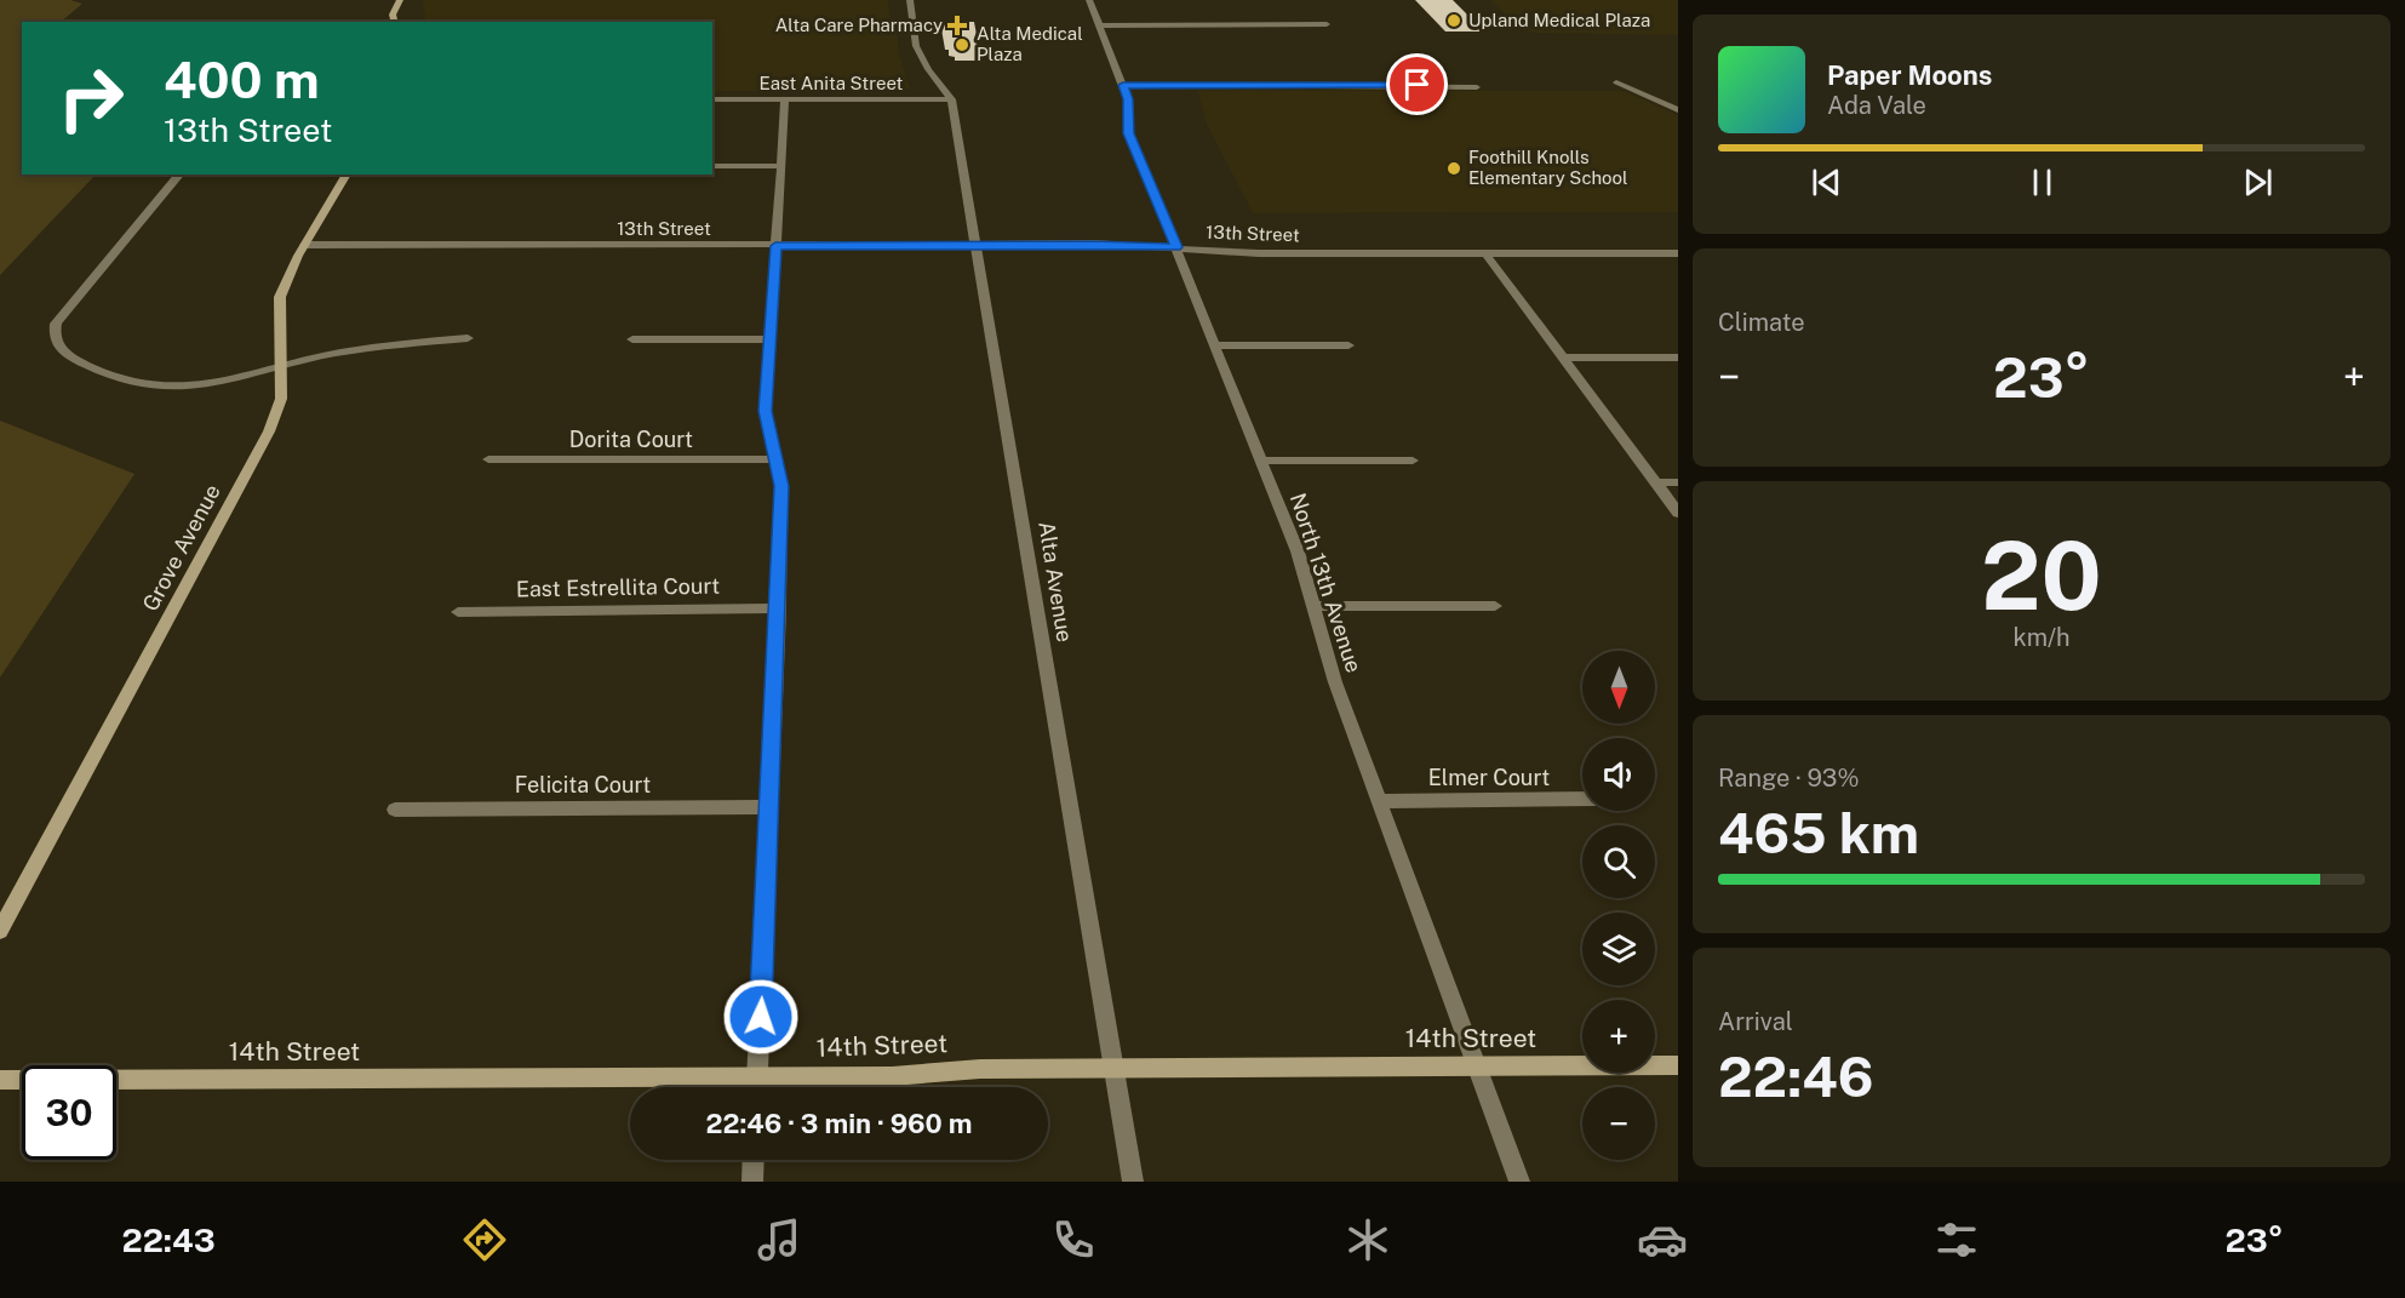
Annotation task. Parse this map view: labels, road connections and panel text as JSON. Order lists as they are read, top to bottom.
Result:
{
  "streets": {
    "street": [
      "East Anita Street",
      "13th Street",
      "Dorita Court",
      "Grove Avenue",
      "Alta Avenue",
      "North 13th Avenue",
      "East Estrellita Court",
      "Elmer Court",
      "Felicita Court",
      "14th Street"
    ]
  },
  "crossings": [
    ["East Anita Street", "Alta Avenue"],
    ["13th Street", "Grove Avenue"],
    ["13th Street", "Alta Avenue"],
    ["13th Street", "North 13th Avenue"],
    ["Alta Avenue", "14th Street"],
    ["North 13th Avenue", "Elmer Court"],
    ["North 13th Avenue", "14th Street"]
  ],
  "places": {
    "other": ["Upland Medical Plaza", "Alta Medical Plaza", "Foothill Knolls Elementary School"],
    "health": ["Alta Care Pharmacy"]
  },
  "north": "bottom",
  "page": {
    "turn": ["400 m", "13th Street"],
    "song": ["Paper Moons", "Ada Vale"],
    "tile": [
      "Climate",
      ["20", "km/h"],
      ["Range · 93%", "465 km"],
      ["Arrival", "22:46"]
    ],
    "heat": ["−", "23°", "+"],
    "map_buttons": ["+", "−"],
    "limit": "30",
    "trip": "22:46 · 3 min · 960 m",
    "tabs": ["22:43", "23°"]
  }
}
